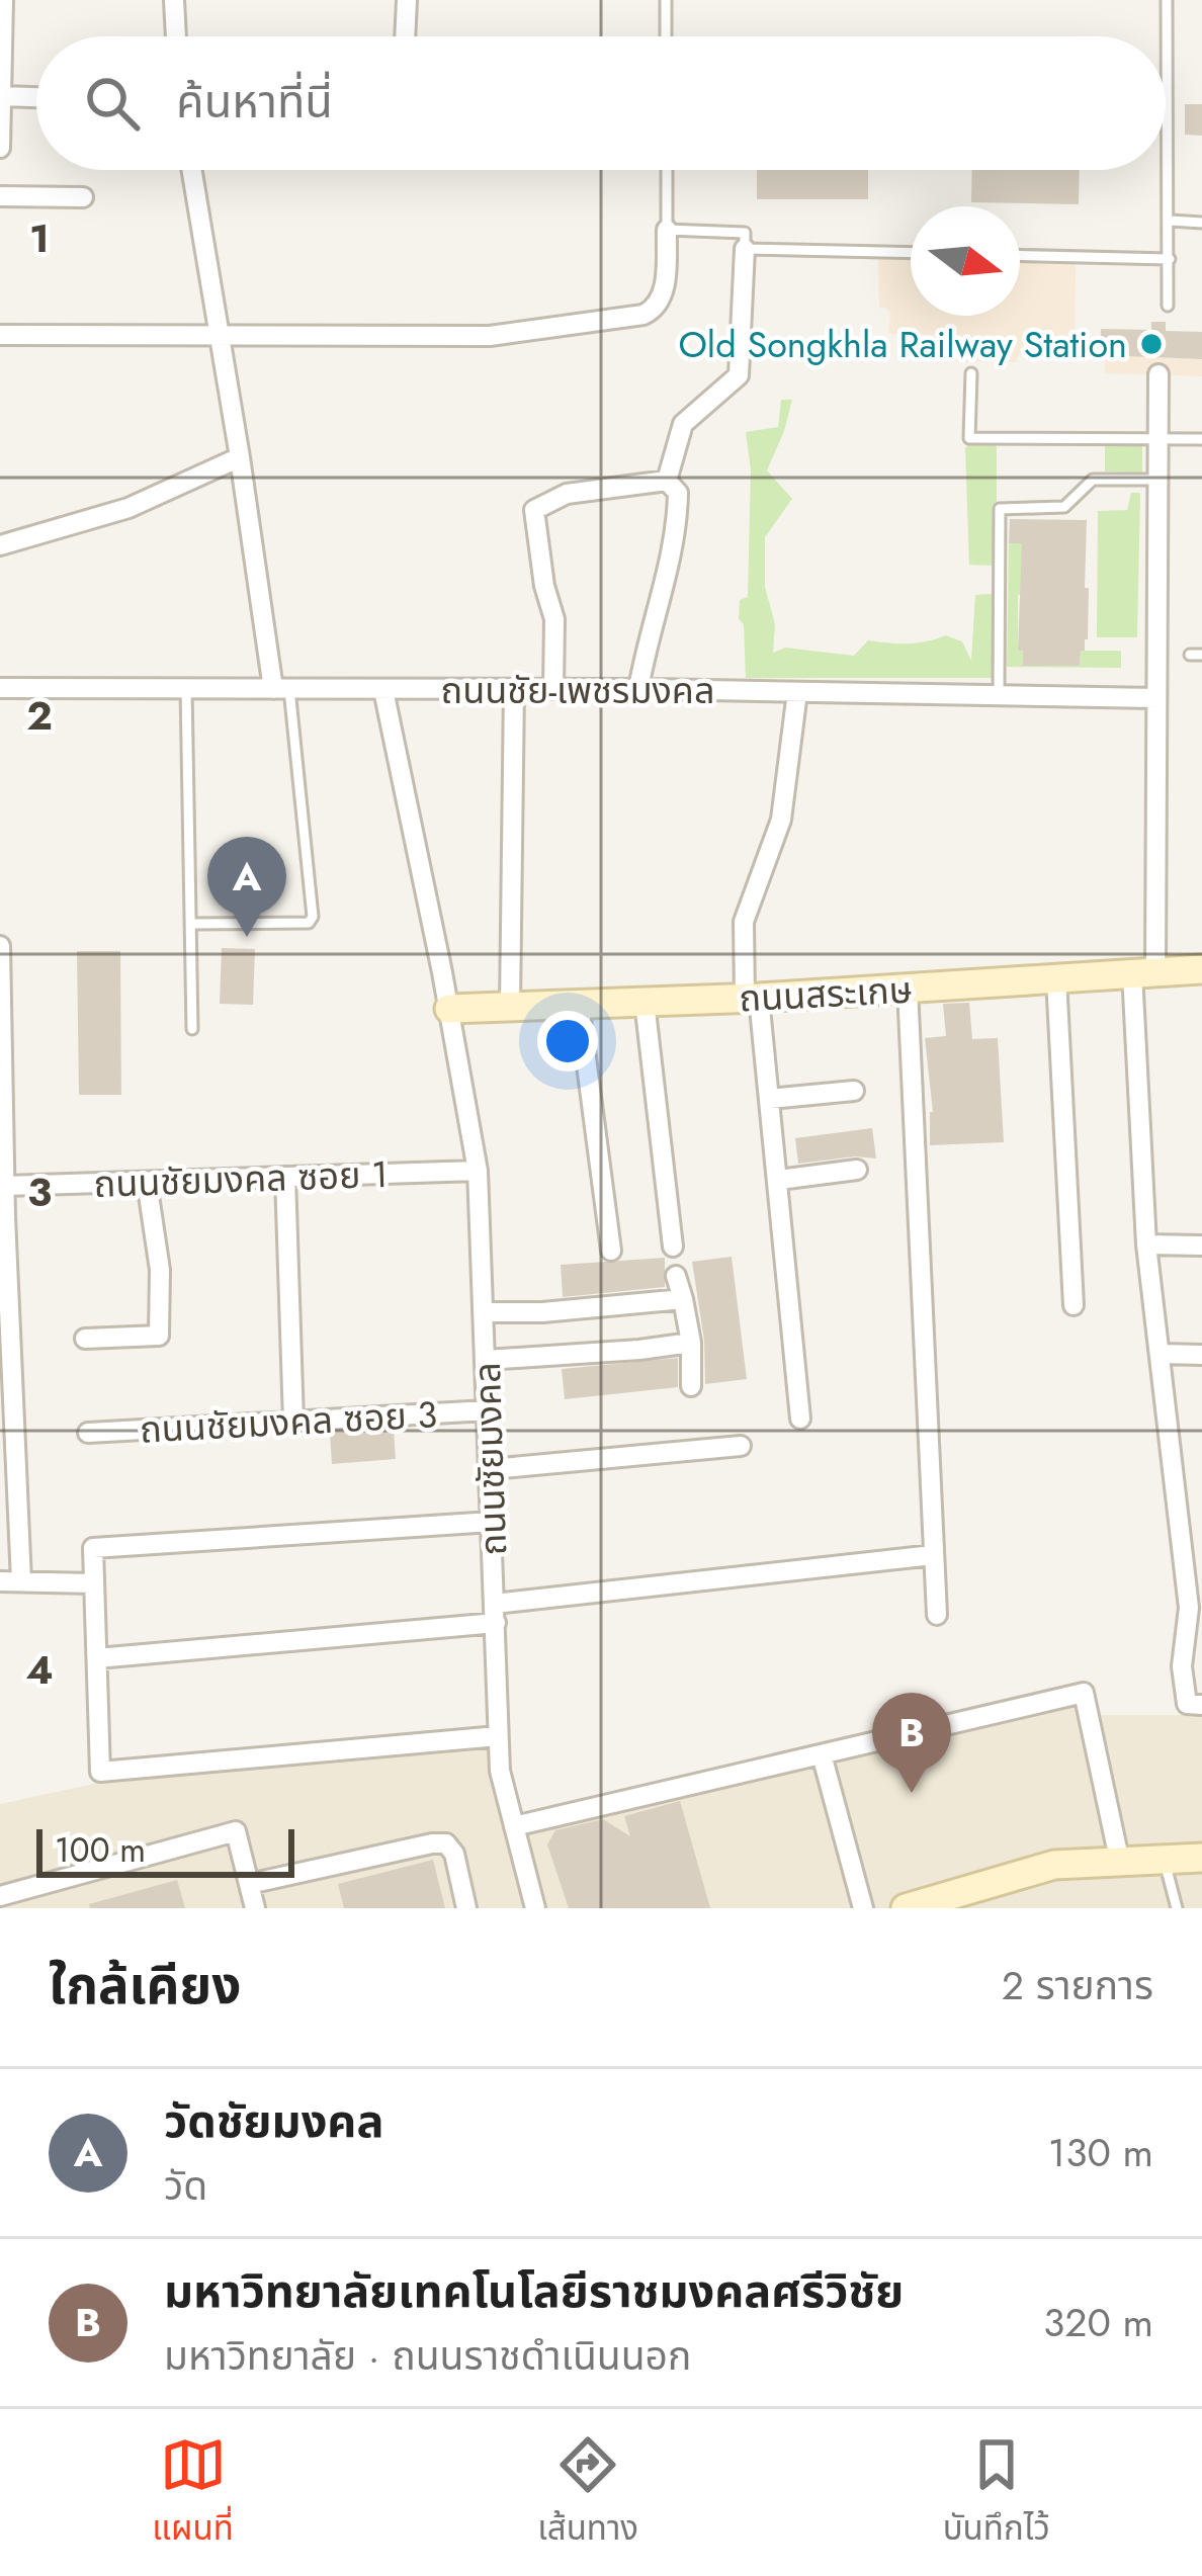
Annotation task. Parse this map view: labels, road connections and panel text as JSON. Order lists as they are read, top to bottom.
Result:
{
  "streets": {
    "street": [
      "ถนนชัย-เพชรมงคล",
      "ถนนสระเกษ",
      "ถนนชัยมงคล ซอย 1",
      "ถนนชัยมงคล ซอย 3",
      "ถนนชัยมงคล"
    ]
  },
  "crossings": [
    ["ถนนชัย-เพชรมงคล", "ถนนชัยมงคล"],
    ["ถนนสระเกษ", "ถนนชัยมงคล"],
    ["ถนนชัยมงคล ซอย 1", "ถนนชัยมงคล"],
    ["ถนนชัยมงคล ซอย 3", "ถนนชัยมงคล"]
  ],
  "places": ["Old Songkhla Railway Station"],
  "scale_bar": "100 m",
  "north": "right",
  "page": {
    "search": "ค้นหาที่นี่",
    "pins": ["A", "B"],
    "scale": "100 m",
    "heading": ["ใกล้เคียง", "2 รายการ"],
    "list": [
      {
        "mark": "A",
        "name": "วัดชัยมงคล",
        "note": "วัด",
        "value": "130 m"
      },
      {
        "mark": "B",
        "name": "มหาวิทยาลัยเทคโนโลยีราชมงคลศรีวิชัย",
        "note": "มหาวิทยาลัย · ถนนราชดำเนินนอก",
        "value": "320 m"
      }
    ],
    "nav": ["แผนที่", "เส้นทาง", "บันทึกไว้"]
  },
  "grid": {
    "rows": [
      "1",
      "2",
      "3",
      "4"
    ]
  }
}
